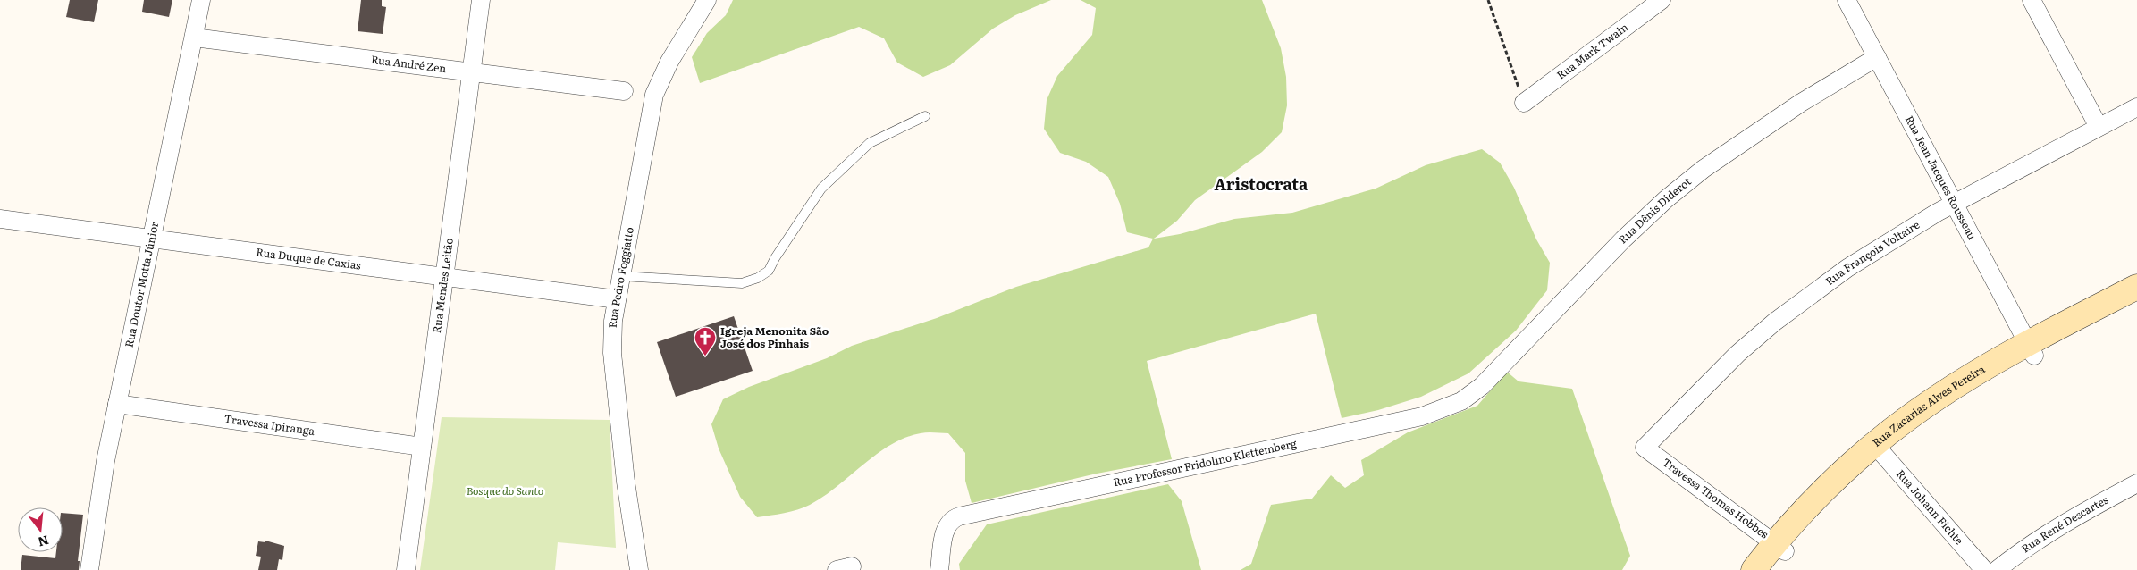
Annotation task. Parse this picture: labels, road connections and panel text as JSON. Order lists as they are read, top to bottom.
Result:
{
  "streets": {
    "street": [
      "Rua Mark Twain",
      "Rua André Zen",
      "Rua Jean Jacques Rousseau",
      "Rua Dênis Diderot",
      "Rua François Voltaire",
      "Rua Duque de Caxias",
      "Rua Pedro Foggiatto",
      "Rua Doutor Motta Júnior",
      "Rua Mendes Leitão",
      "Rua Zacarias Alves Pereira",
      "Travessa Ipiranga",
      "Rua Professor Fridolino Klettemberg",
      "Travessa Thomas Hobbes",
      "Rua Johann Fichte",
      "Rua René Descartes"
    ]
  },
  "crossings": [
    ["Rua André Zen", "Rua Doutor Motta Júnior"],
    ["Rua André Zen", "Rua Mendes Leitão"],
    ["Rua Jean Jacques Rousseau", "Rua Dênis Diderot"],
    ["Rua Jean Jacques Rousseau", "Rua François Voltaire"],
    ["Rua Jean Jacques Rousseau", "Rua Zacarias Alves Pereira"],
    ["Rua Dênis Diderot", "Rua Professor Fridolino Klettemberg"],
    ["Rua François Voltaire", "Travessa Thomas Hobbes"],
    ["Rua Duque de Caxias", "Rua Pedro Foggiatto"],
    ["Rua Duque de Caxias", "Rua Doutor Motta Júnior"],
    ["Rua Duque de Caxias", "Rua Mendes Leitão"],
    ["Rua Doutor Motta Júnior", "Travessa Ipiranga"],
    ["Rua Mendes Leitão", "Travessa Ipiranga"],
    ["Rua Zacarias Alves Pereira", "Travessa Thomas Hobbes"],
    ["Rua Zacarias Alves Pereira", "Rua Johann Fichte"]
  ],
  "districts": ["Aristocrata"],
  "parks": ["Bosque do Santo"],
  "places": {
    "church": ["Igreja Menonita São José dos Pinhais"]
  },
  "north": "bottom"
}
